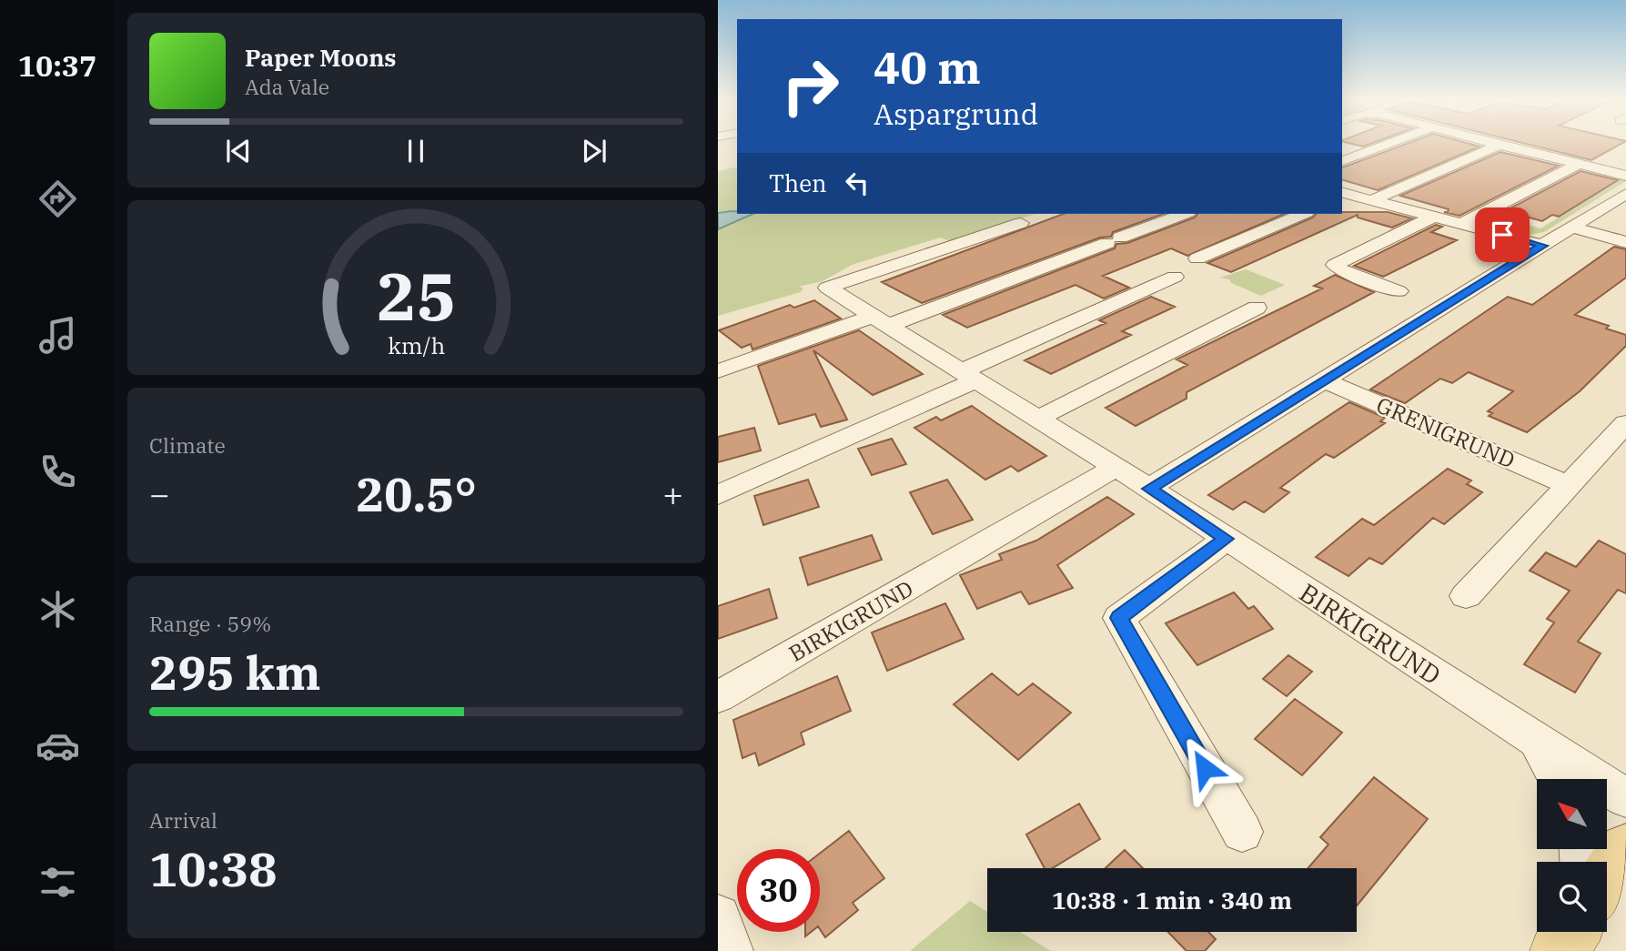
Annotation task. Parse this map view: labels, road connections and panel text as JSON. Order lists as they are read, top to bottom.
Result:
{
  "streets": {
    "street": ["GRENIGRUND", "BIRKIGRUND"]
  },
  "north": "top left",
  "page": {
    "tabs": "10:37",
    "turn": ["40 m", "Aspargrund"],
    "song": ["Paper Moons", "Ada Vale"],
    "then": "Then",
    "tile": [
      "Climate",
      ["Range · 59%", "295 km"],
      ["Arrival", "10:38"]
    ],
    "heat": ["−", "20.5°", "+"],
    "limit": "30",
    "trip": "10:38 · 1 min · 340 m",
    "gauge": ["25", "km/h"]
  }
}
